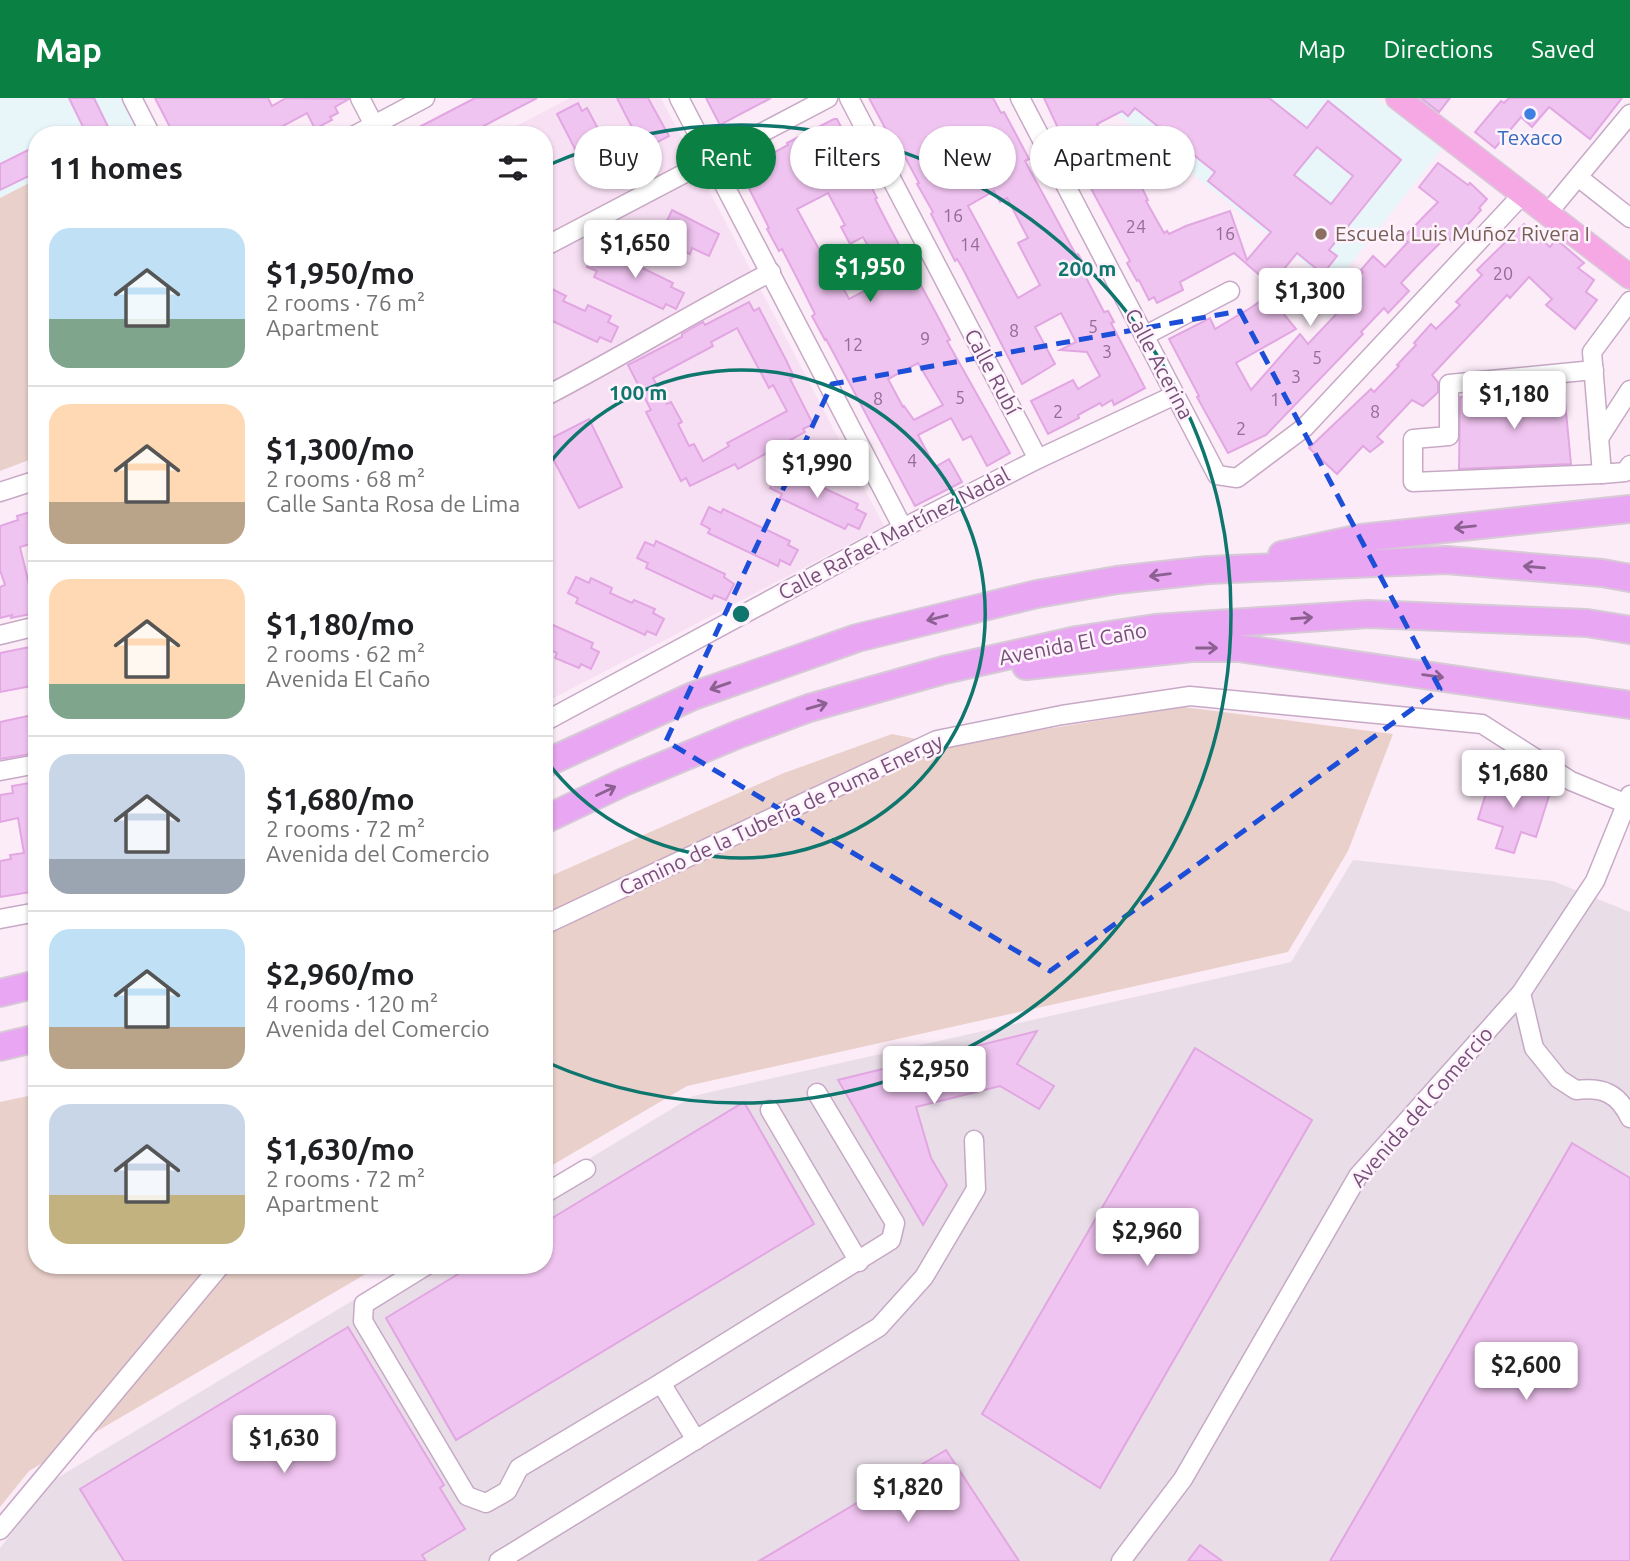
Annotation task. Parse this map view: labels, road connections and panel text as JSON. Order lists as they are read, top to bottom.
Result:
{
  "streets": {
    "highway": ["Avenida El Caño"],
    "street": [
      "Calle Acerina",
      "Calle Rubí",
      "Calle Rafael Martínez Nadal",
      "Camino de la Tubería de Puma Energy",
      "Avenida del Comercio"
    ]
  },
  "crossings": [
    ["Calle Acerina", "Calle Rafael Martínez Nadal"],
    ["Calle Rubí", "Calle Rafael Martínez Nadal"],
    ["Camino de la Tubería de Puma Energy", "Avenida del Comercio"]
  ],
  "places": ["Texaco", "Escuela Luis Muñoz Rivera I"],
  "house_numbers": [
    "16",
    "24",
    "16",
    "14",
    "20",
    "5",
    "8",
    "9",
    "12",
    "3",
    "5",
    "3",
    "5",
    "8",
    "1",
    "2",
    "8",
    "2",
    "4"
  ],
  "page": {
    "header": "Map",
    "nav": ["Map", "Directions", "Saved"],
    "chip": [
      "Buy",
      "Rent",
      "Filters",
      "New",
      "Apartment"
    ],
    "heading": "11 homes",
    "list": [
      {
        "name": "$1,950/mo",
        "note": "2 rooms · 76 m² · Apartment"
      },
      {
        "name": "$1,300/mo",
        "note": "2 rooms · 68 m² · Calle Santa Rosa de Lima"
      },
      {
        "name": "$1,180/mo",
        "note": "2 rooms · 62 m² · Avenida El Caño"
      },
      {
        "name": "$1,680/mo",
        "note": "2 rooms · 72 m² · Avenida del Comercio"
      },
      {
        "name": "$2,960/mo",
        "note": "4 rooms · 120 m² · Avenida del Comercio"
      },
      {
        "name": "$1,630/mo",
        "note": "2 rooms · 72 m² · Apartment"
      }
    ],
    "price": [
      "$1,650",
      "$1,950",
      "$1,300",
      "$1,180",
      "$1,990",
      "$1,680",
      "$2,950",
      "$2,960",
      "$2,600",
      "$1,630",
      "$1,820"
    ]
  },
  "rings": ["200 m", "100 m"]
}
